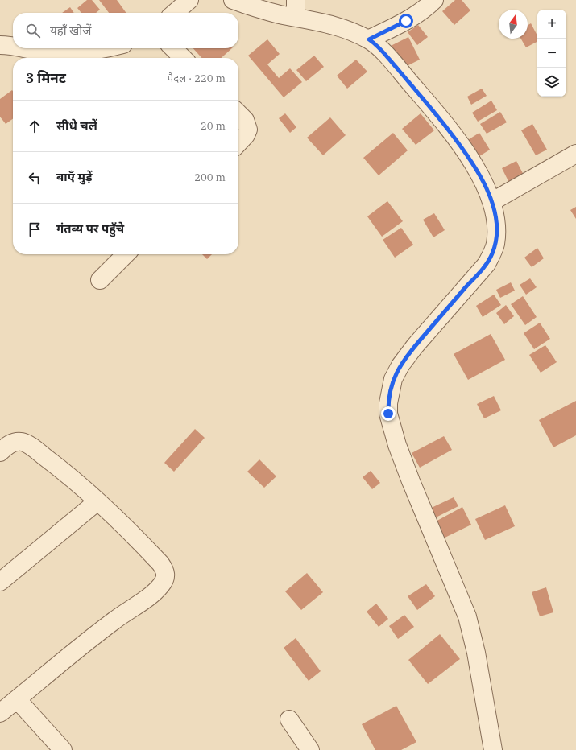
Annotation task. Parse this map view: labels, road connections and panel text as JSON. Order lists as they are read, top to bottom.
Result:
{
  "north": "top",
  "page": {
    "map_buttons": ["+", "−"],
    "search": "यहाँ खोजें",
    "heading": ["3 मिनट", "पैदल · 220 m"],
    "list": [
      ["सीधे चलें", "20 m"],
      ["बाएँ मुड़ें", "200 m"],
      "गंतव्य पर पहुँचे"
    ]
  }
}
